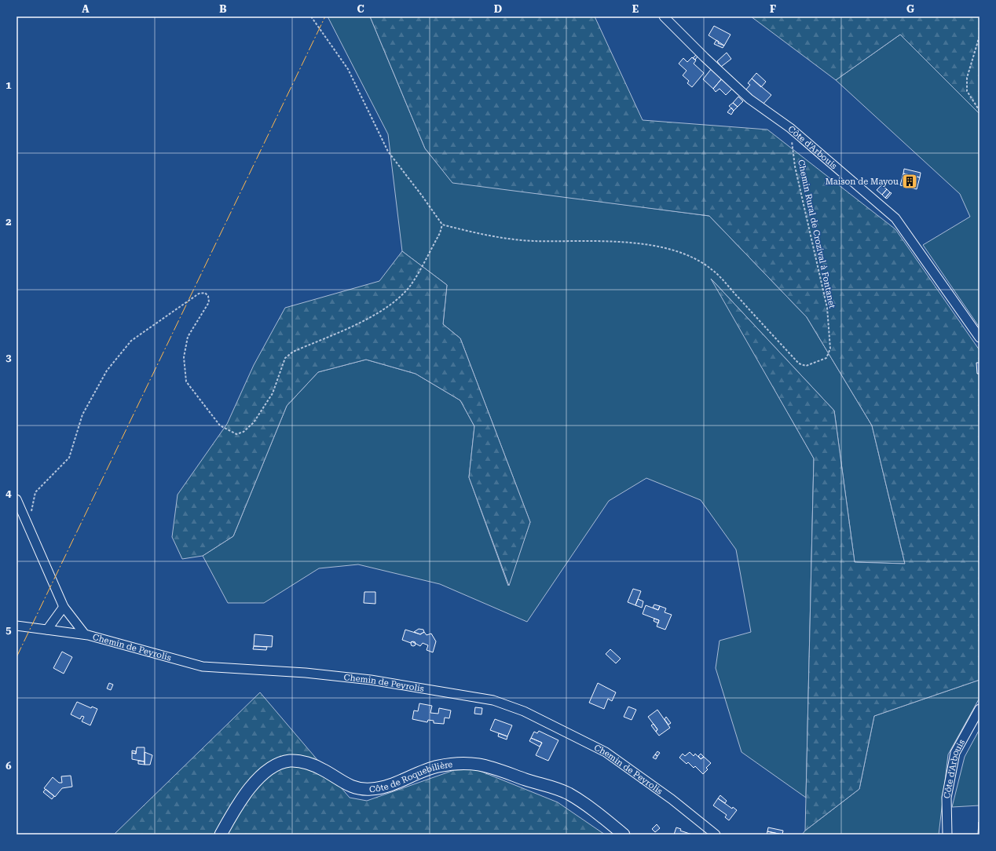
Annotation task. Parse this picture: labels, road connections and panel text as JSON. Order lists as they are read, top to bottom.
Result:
{
  "streets": {
    "street": ["Côte d'Arbouis", "Chemin de Peyrolis", "Côte de Roquebilière"],
    "path": ["Chemin Rural de Crozival à Fontanet"]
  },
  "crossings": [
    ["Côte d'Arbouis", "Chemin Rural de Crozival à Fontanet"]
  ],
  "places": {
    "building": ["Maison de Mayou"]
  },
  "grid": {
    "columns": [
      "A",
      "B",
      "C",
      "D",
      "E",
      "F",
      "G"
    ],
    "rows": [
      "1",
      "2",
      "3",
      "4",
      "5",
      "6"
    ]
  }
}
